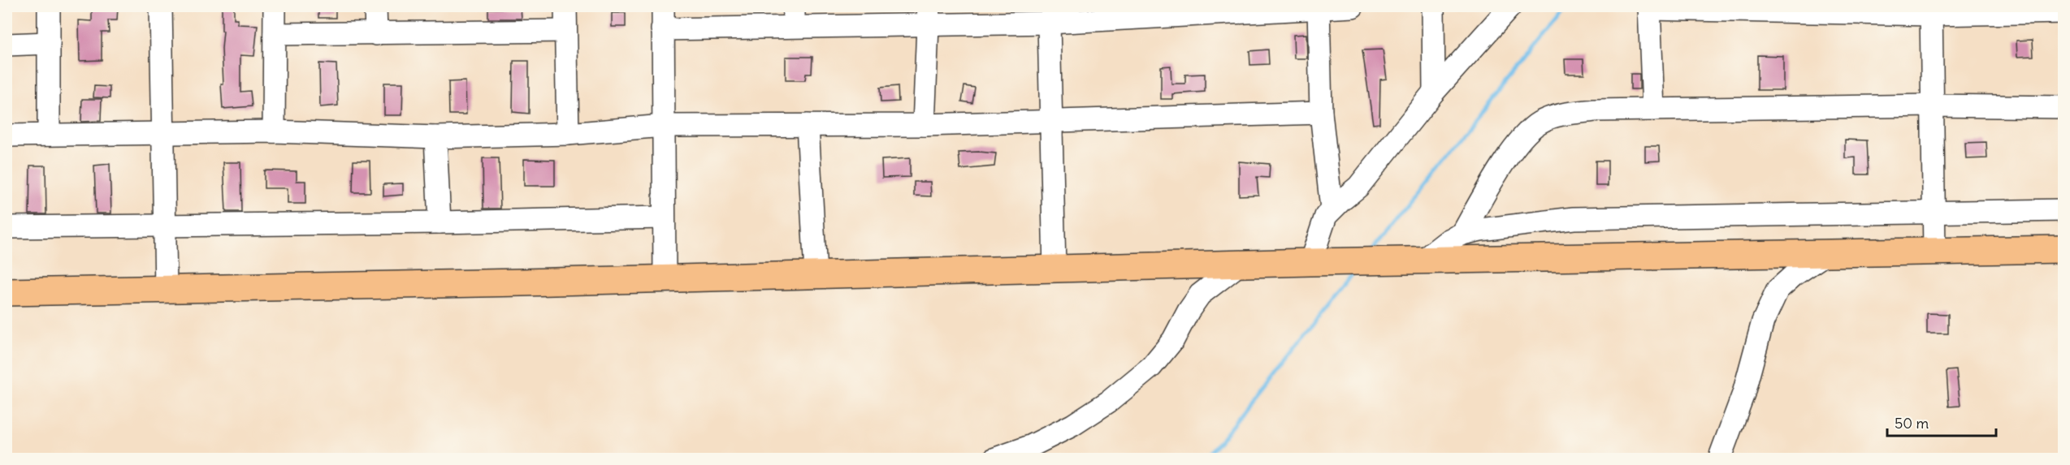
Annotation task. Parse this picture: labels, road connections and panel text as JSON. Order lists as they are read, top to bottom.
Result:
{
  "scale_bar": "50 m"
}
